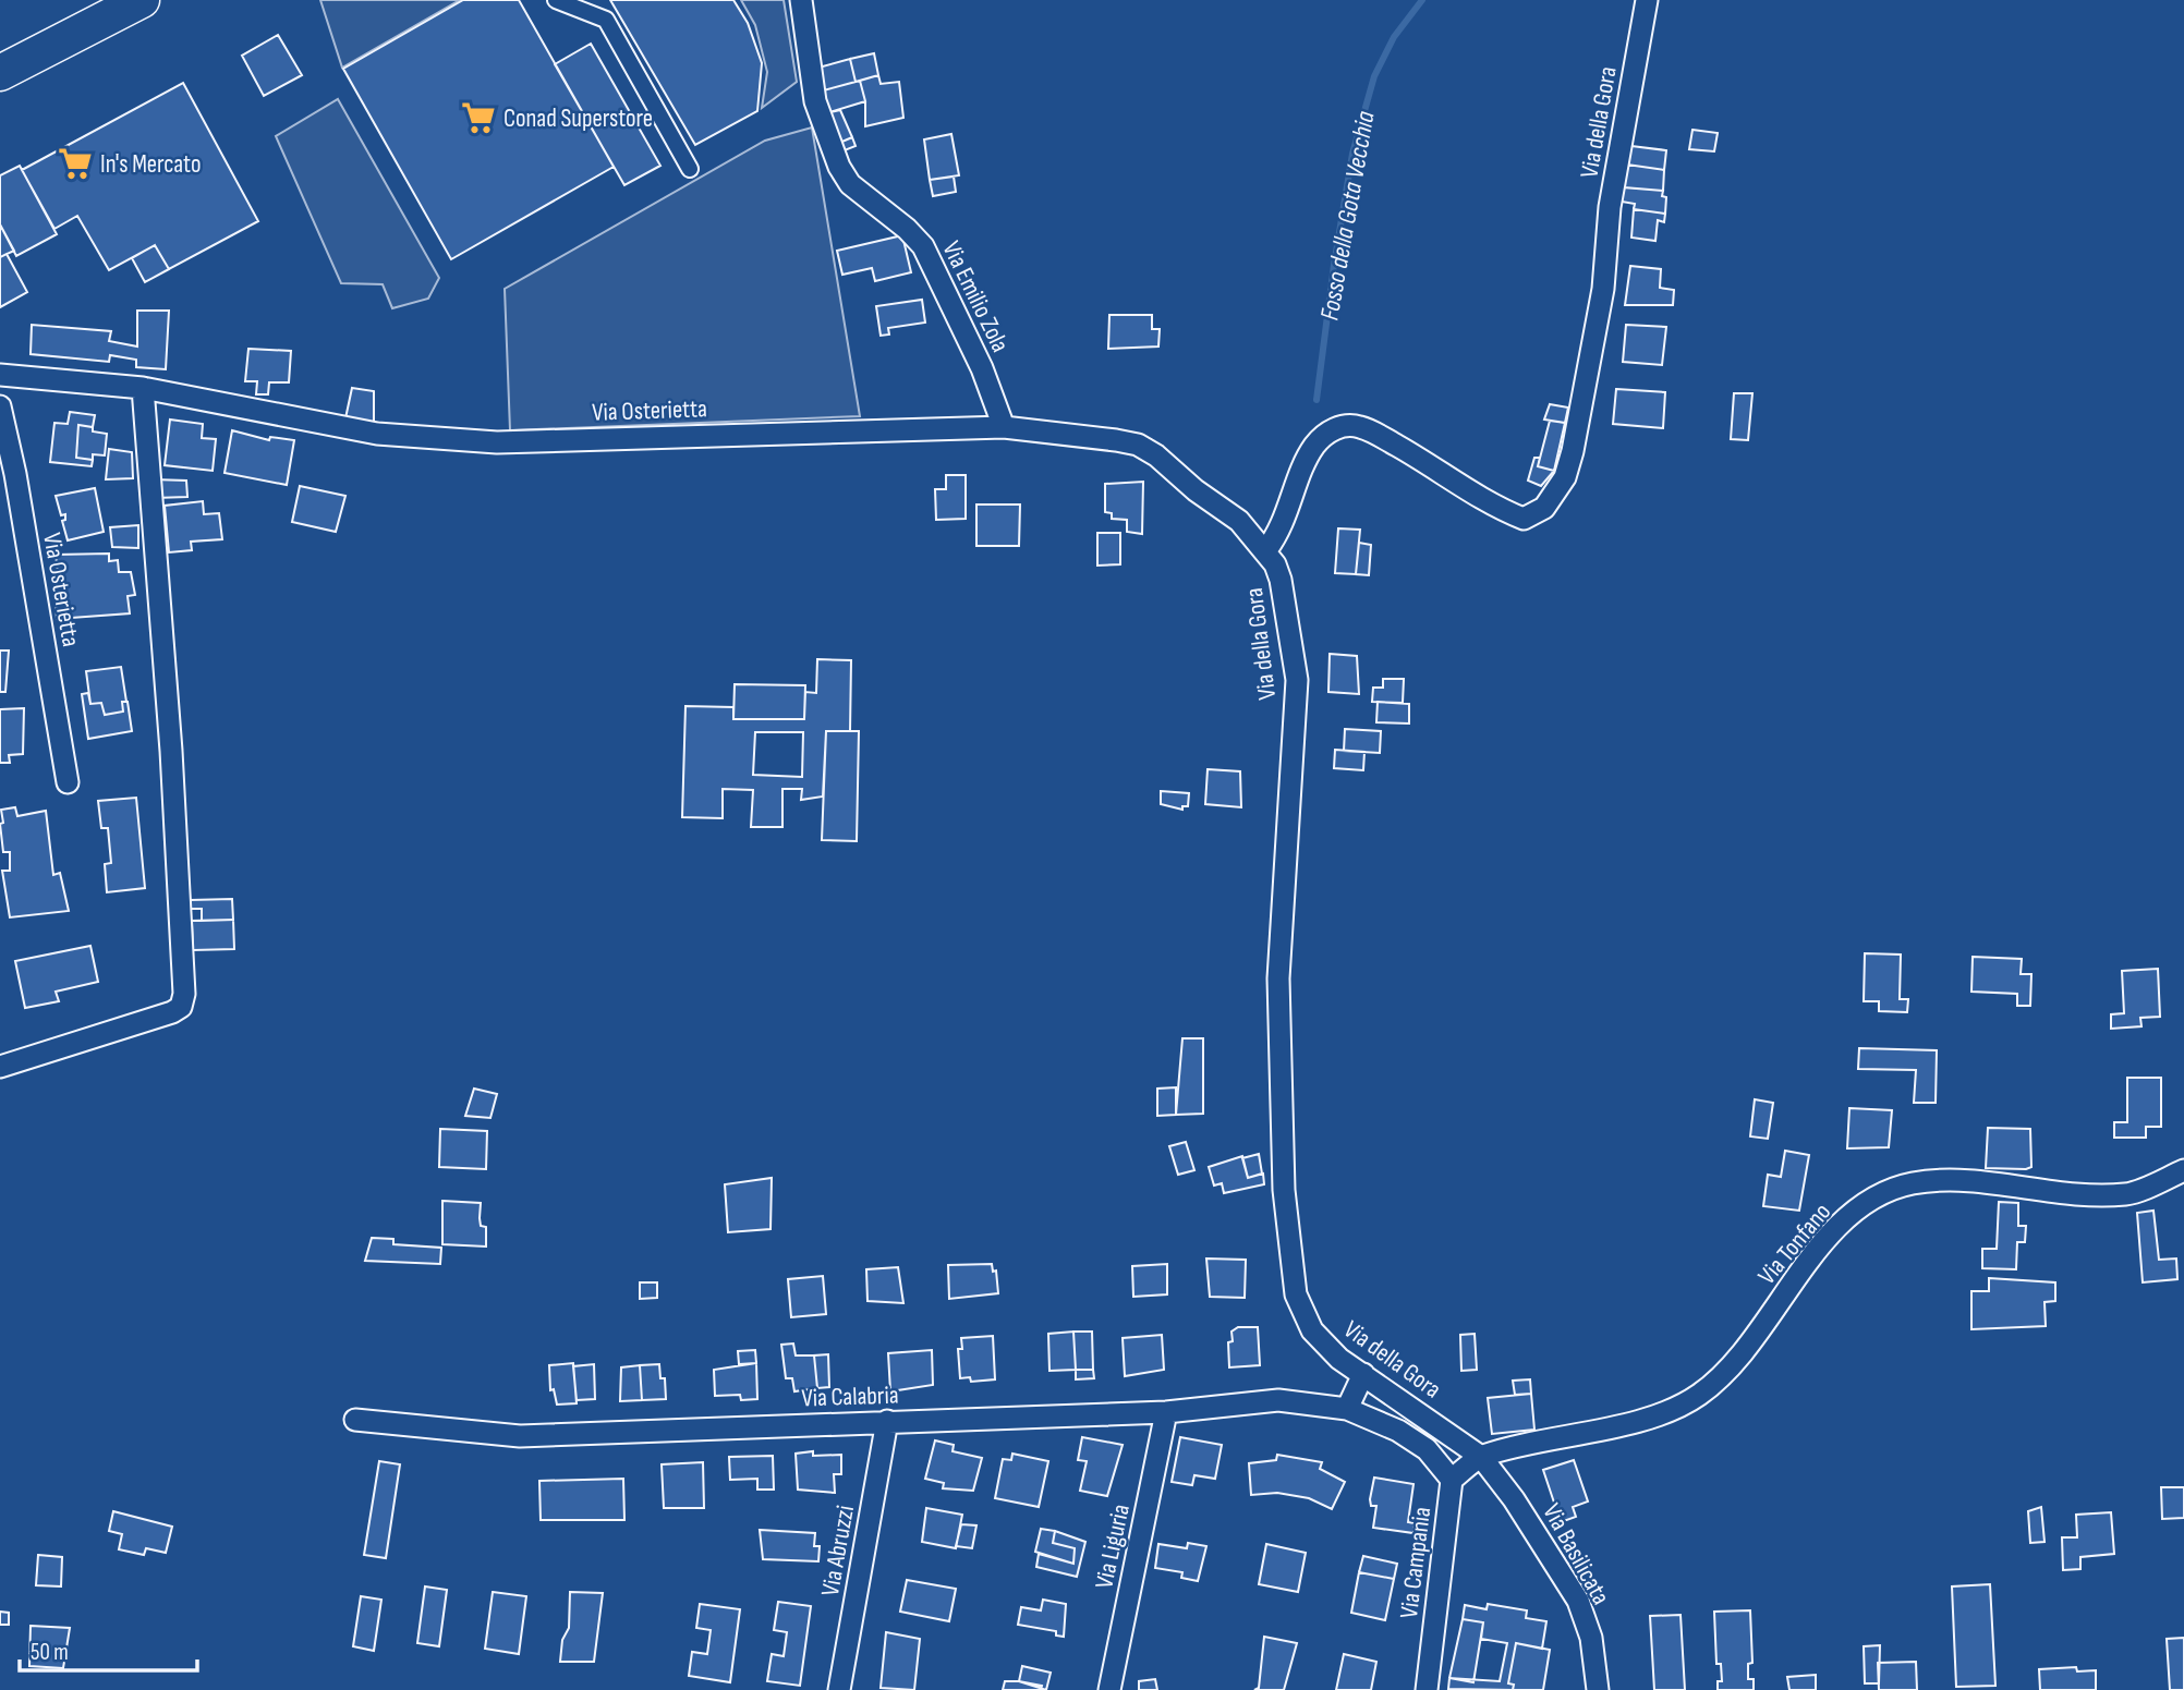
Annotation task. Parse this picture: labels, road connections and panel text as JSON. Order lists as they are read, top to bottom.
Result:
{
  "streets": {
    "street": [
      "Via della Gora",
      "Via Emilio Zola",
      "Via Osterietta",
      "Via Tonfano",
      "Via Calabria",
      "Via Liguria",
      "Via Abruzzi",
      "Via Basilicata",
      "Via Campania"
    ]
  },
  "crossings": [
    ["Via della Gora", "Via Osterietta"],
    ["Via della Gora", "Via Tonfano"],
    ["Via della Gora", "Via Basilicata"],
    ["Via della Gora", "Via Campania"],
    ["Via Emilio Zola", "Via Osterietta"],
    ["Via Tonfano", "Via Basilicata"],
    ["Via Tonfano", "Via Campania"],
    ["Via Calabria", "Via Liguria"],
    ["Via Calabria", "Via Abruzzi"],
    ["Via Calabria", "Via Campania"],
    ["Via Basilicata", "Via Campania"]
  ],
  "water": ["Fosso della Gota Vecchia"],
  "places": {
    "supermarket": ["Conad Superstore", "In's Mercato"]
  },
  "scale_bar": "50 m"
}
